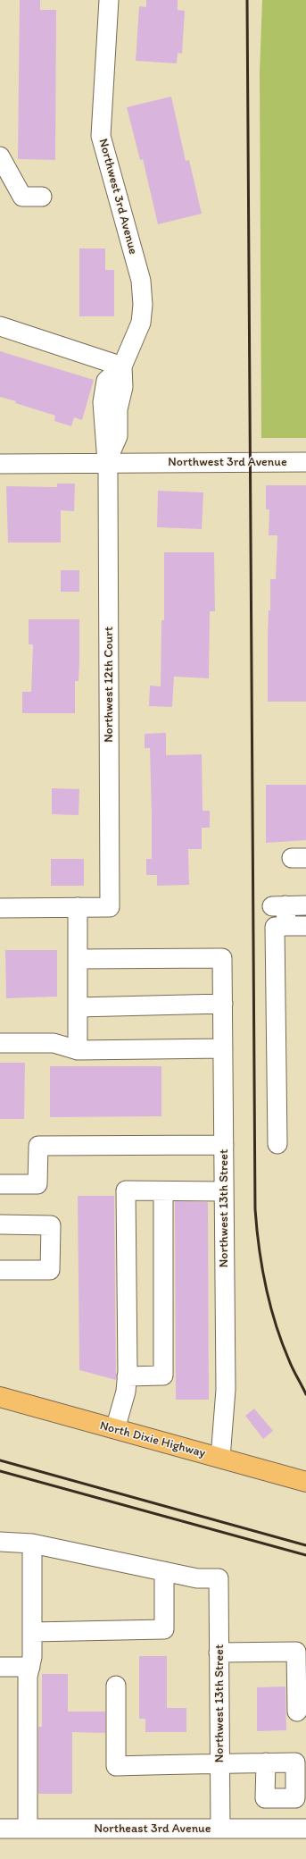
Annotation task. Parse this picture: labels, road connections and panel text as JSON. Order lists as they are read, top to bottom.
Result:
{
  "streets": {
    "main road": ["North Dixie Highway"],
    "street": [
      "Northwest 3rd Avenue",
      "Northwest 12th Court",
      "Northwest 13th Street",
      "Northeast 3rd Avenue"
    ]
  },
  "crossings": [
    ["Northwest 3rd Avenue", "Northwest 12th Court"],
    ["Northwest 13th Street", "North Dixie Highway"],
    ["Northwest 13th Street", "Northeast 3rd Avenue"]
  ]
}
